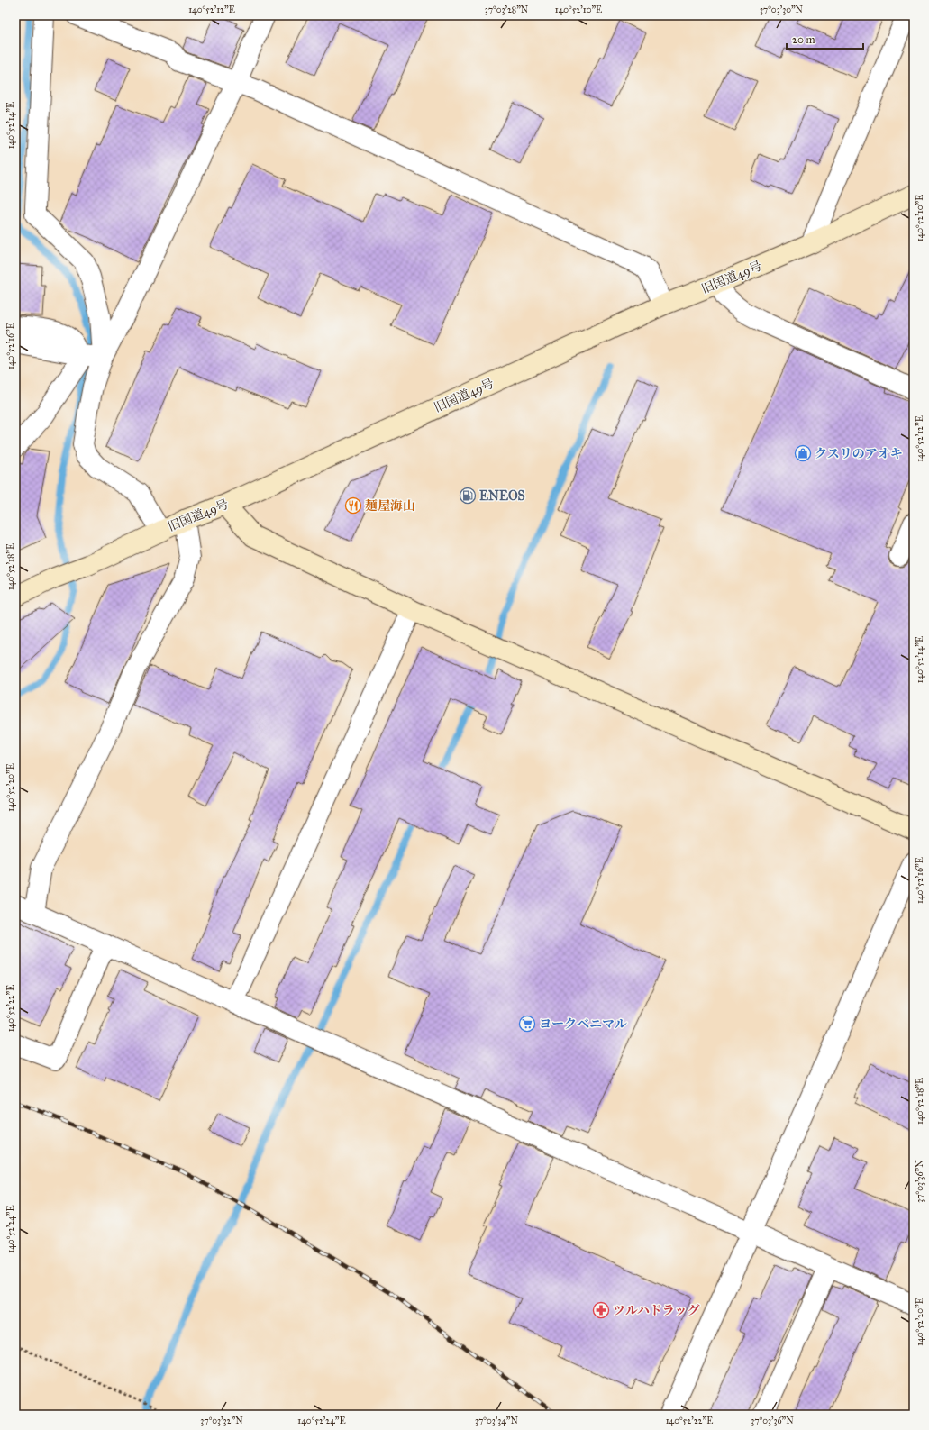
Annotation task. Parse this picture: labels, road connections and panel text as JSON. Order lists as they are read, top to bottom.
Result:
{
  "streets": {
    "street": ["旧国道49号"]
  },
  "places": {
    "shop": ["クスリのアオキ"],
    "fuel station": ["ENEOS"],
    "restaurant": ["麺屋海山"],
    "supermarket": ["ヨークベニマル"],
    "pharmacy": ["ツルハドラッグ"]
  },
  "scale_bar": "20 m",
  "coordinates": [
    "140°52'12\"E",
    "37°03'28\"N",
    "140°52'10\"E",
    "37°03'30\"N",
    "140°52'14\"E",
    "140°52'16\"E",
    "140°52'18\"E",
    "140°52'20\"E",
    "140°52'22\"E",
    "37°03'36\"N",
    "140°52'24\"E",
    "37°03'32\"N",
    "37°03'34\"N"
  ]
}
